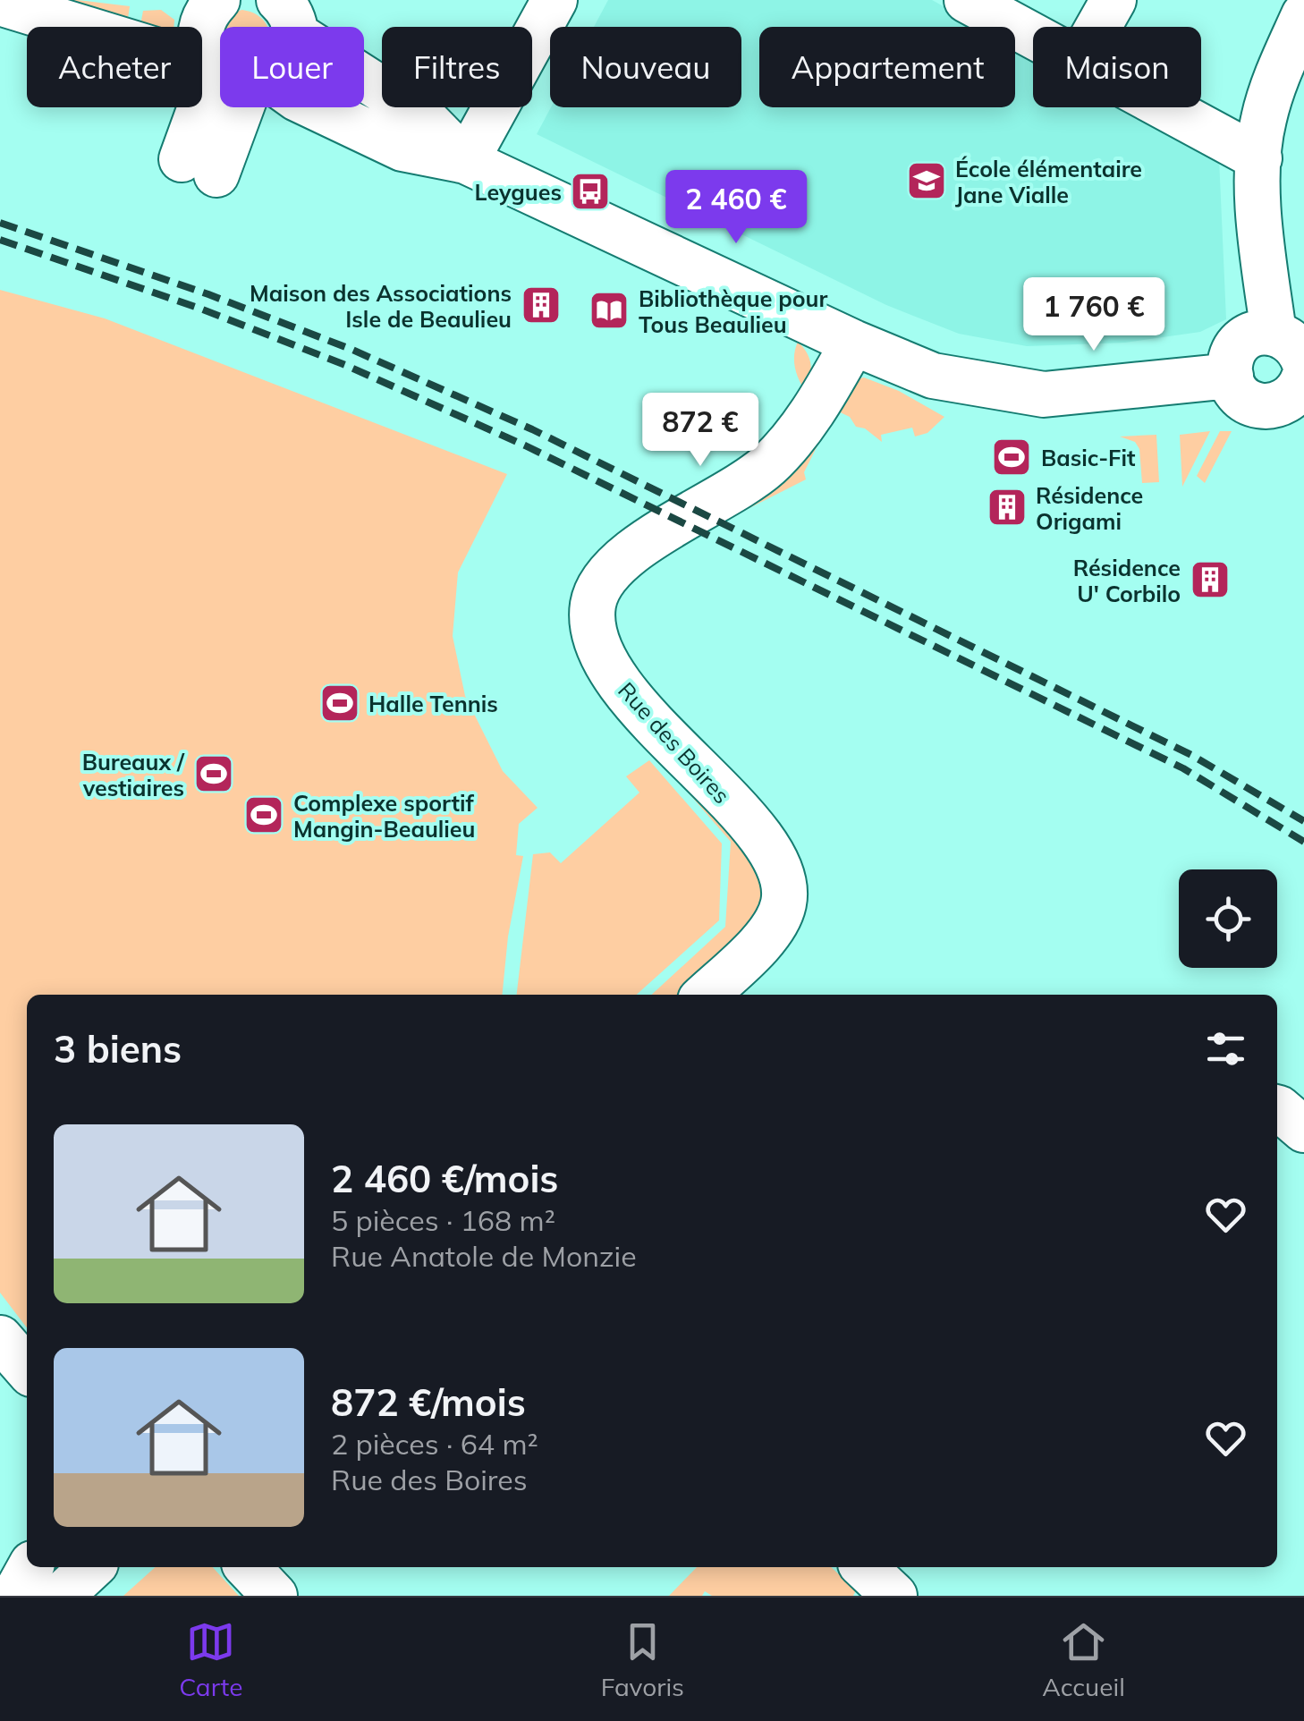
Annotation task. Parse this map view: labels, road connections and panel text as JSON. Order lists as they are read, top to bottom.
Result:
{
  "streets": {
    "street": ["Rue des Boires"]
  },
  "places": {
    "school or university": ["École élémentaire Jane Vialle"],
    "bus stop": ["Leygues"],
    "building": ["Maison des Associations Isle de Beaulieu", "Résidence Origami", "Résidence U' Corbilo"],
    "library": ["Bibliothèque pour Tous Beaulieu"],
    "sports": [
      "Basic-Fit",
      "Halle Tennis",
      "Bureaux / vestiaires",
      "Complexe sportif Mangin-Beaulieu"
    ]
  },
  "page": {
    "chip": [
      "Acheter",
      "Louer",
      "Filtres",
      "Nouveau",
      "Appartement",
      "Maison"
    ],
    "price": ["2 460 €", "1 760 €", "872 €"],
    "heading": "3 biens",
    "list": [
      {
        "name": "2 460 €/mois",
        "note": "5 pièces · 168 m² · Rue Anatole de Monzie"
      },
      {
        "name": "872 €/mois",
        "note": "2 pièces · 64 m² · Rue des Boires"
      }
    ],
    "tabs": ["Carte", "Favoris", "Accueil"]
  }
}
